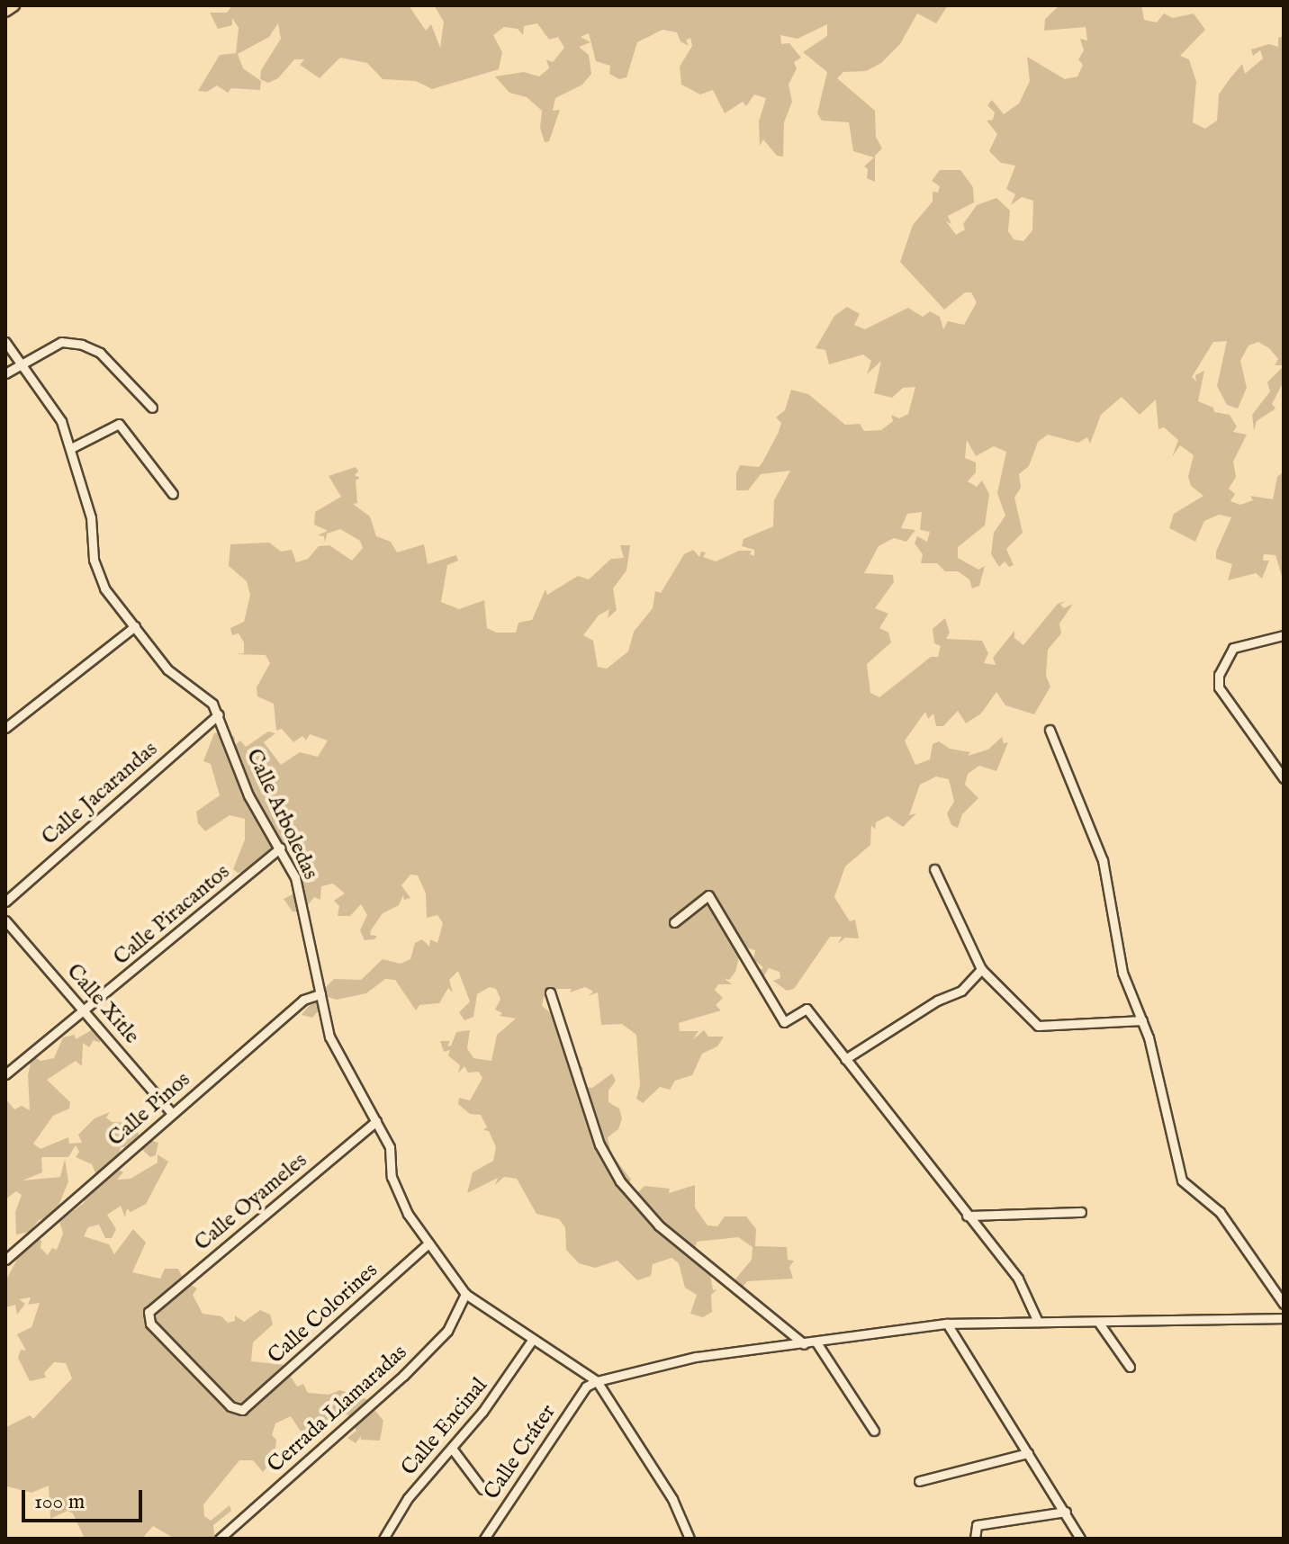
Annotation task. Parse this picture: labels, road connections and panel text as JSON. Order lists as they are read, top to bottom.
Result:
{
  "streets": {
    "street": [
      "Calle Jacarandas",
      "Calle Arboledas",
      "Calle Piracantos",
      "Calle Xitle",
      "Calle Pinos",
      "Calle Oyameles",
      "Calle Colorines",
      "Cerrada Llamaradas",
      "Calle Encinal",
      "Calle Cráter"
    ]
  },
  "crossings": [
    ["Calle Jacarandas", "Calle Arboledas"],
    ["Calle Arboledas", "Calle Piracantos"],
    ["Calle Arboledas", "Calle Pinos"],
    ["Calle Arboledas", "Calle Oyameles"],
    ["Calle Arboledas", "Calle Colorines"],
    ["Calle Arboledas", "Cerrada Llamaradas"],
    ["Calle Arboledas", "Calle Encinal"],
    ["Calle Arboledas", "Calle Cráter"],
    ["Calle Piracantos", "Calle Xitle"],
    ["Calle Xitle", "Calle Pinos"],
    ["Calle Oyameles", "Calle Colorines"]
  ],
  "scale_bar": "100 m"
}
